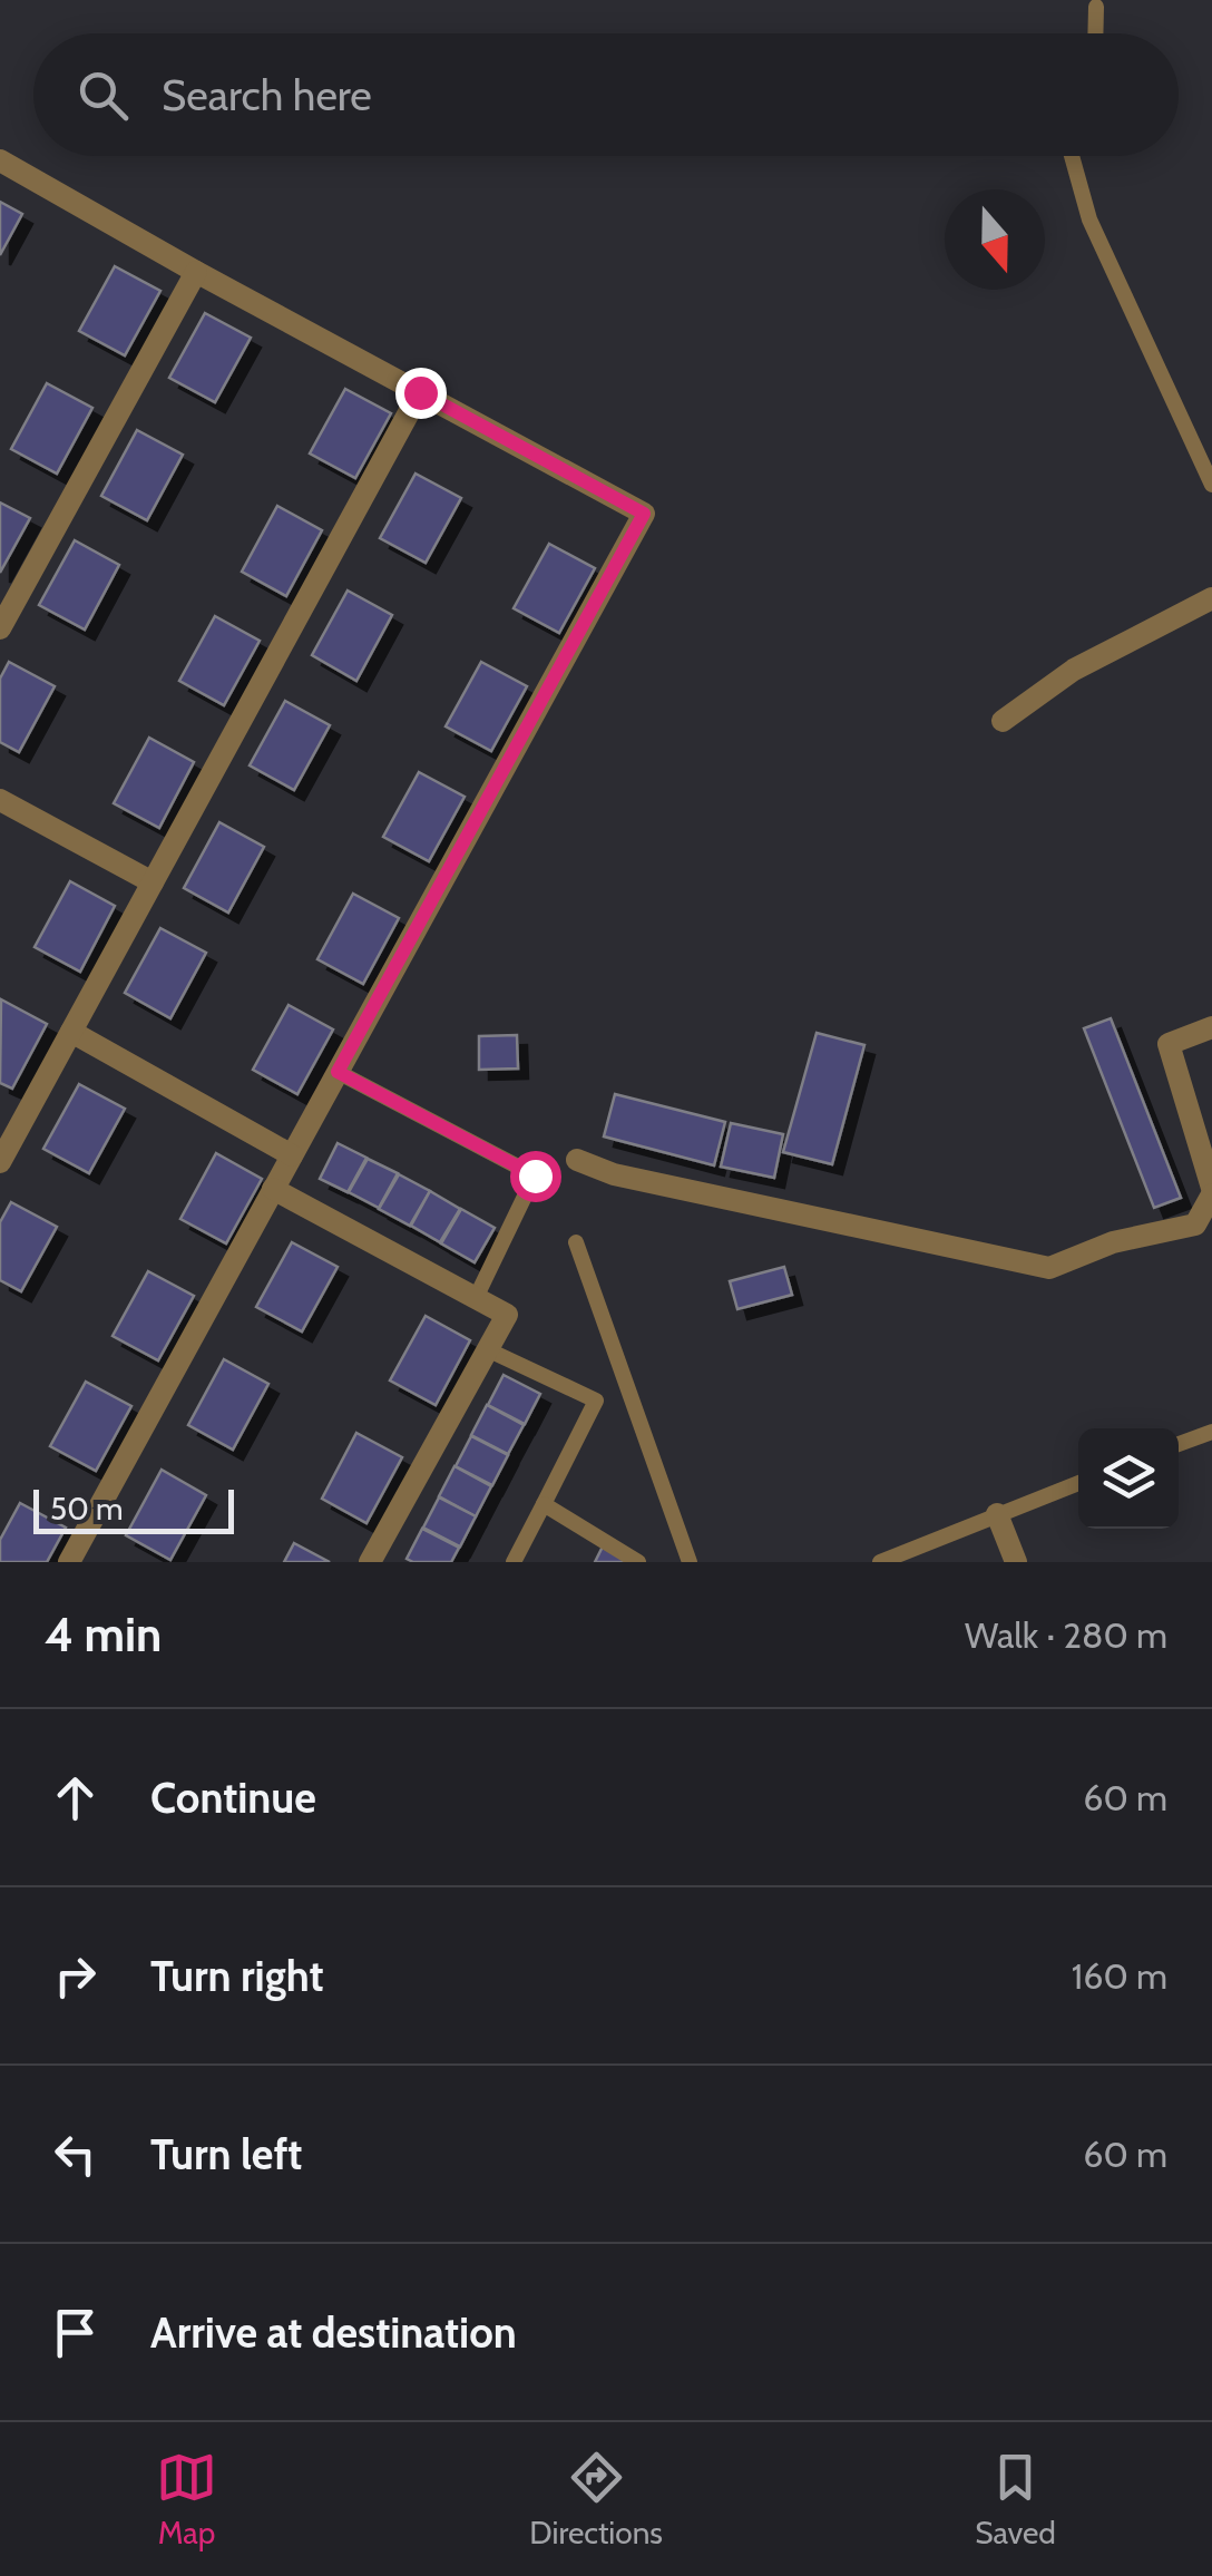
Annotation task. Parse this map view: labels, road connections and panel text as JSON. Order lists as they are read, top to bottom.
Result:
{
  "scale_bar": "50 m",
  "north": "bottom",
  "page": {
    "search": "Search here",
    "scale": "50 m",
    "heading": ["4 min", "Walk · 280 m"],
    "list": [
      ["Continue", "60 m"],
      ["Turn right", "160 m"],
      ["Turn left", "60 m"],
      "Arrive at destination"
    ],
    "nav": ["Map", "Directions", "Saved"]
  }
}
